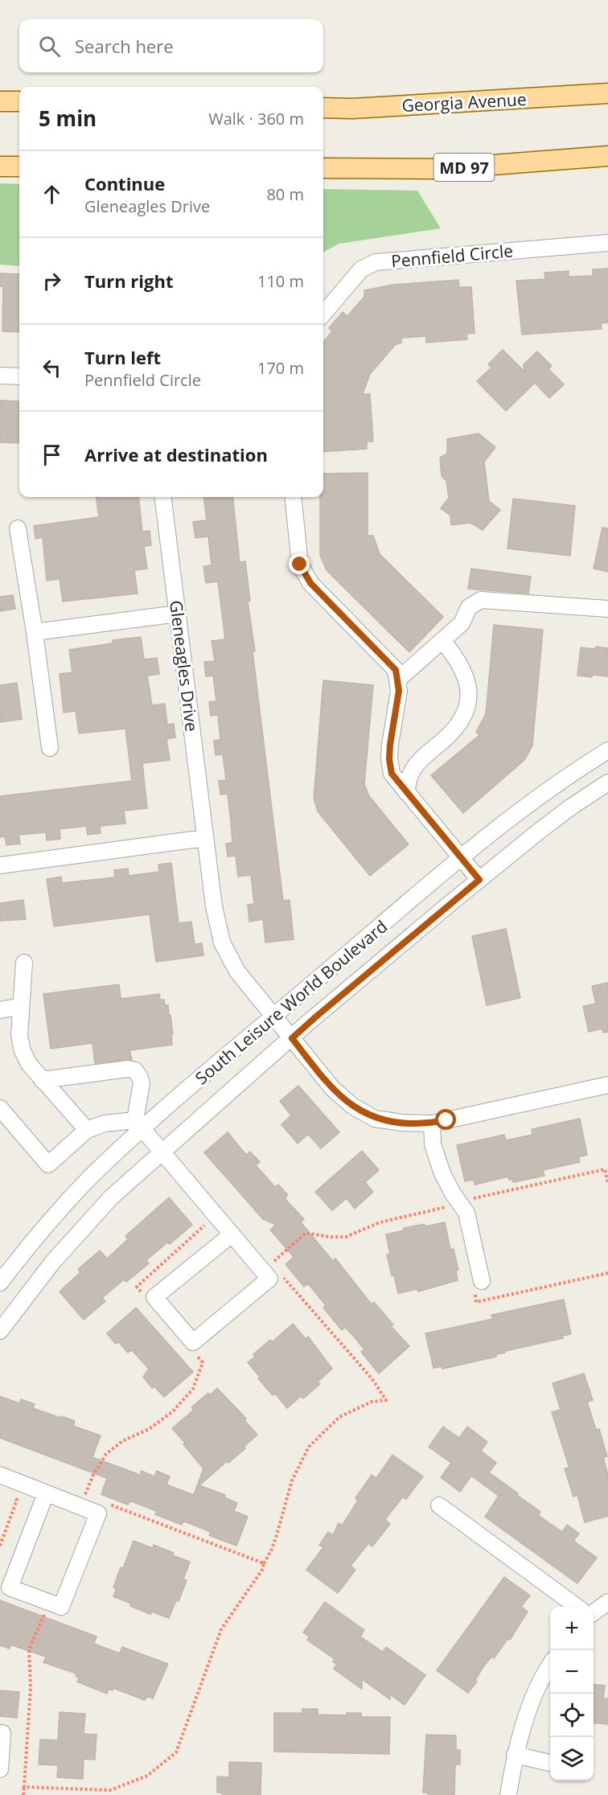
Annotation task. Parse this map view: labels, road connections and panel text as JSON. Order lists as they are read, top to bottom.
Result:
{
  "streets": {
    "main road": ["Georgia Avenue", "MD 97"],
    "street": ["Pennfield Circle", "Gleneagles Drive", "South Leisure World Boulevard"]
  },
  "crossings": [
    ["Gleneagles Drive", "South Leisure World Boulevard"]
  ],
  "page": {
    "search": "Search here",
    "heading": ["5 min", "Walk · 360 m"],
    "list": [
      ["Continue", "Gleneagles Drive", "80 m"],
      ["Turn right", "110 m"],
      ["Turn left", "Pennfield Circle", "170 m"],
      "Arrive at destination"
    ],
    "map_buttons": ["+", "−"]
  }
}
